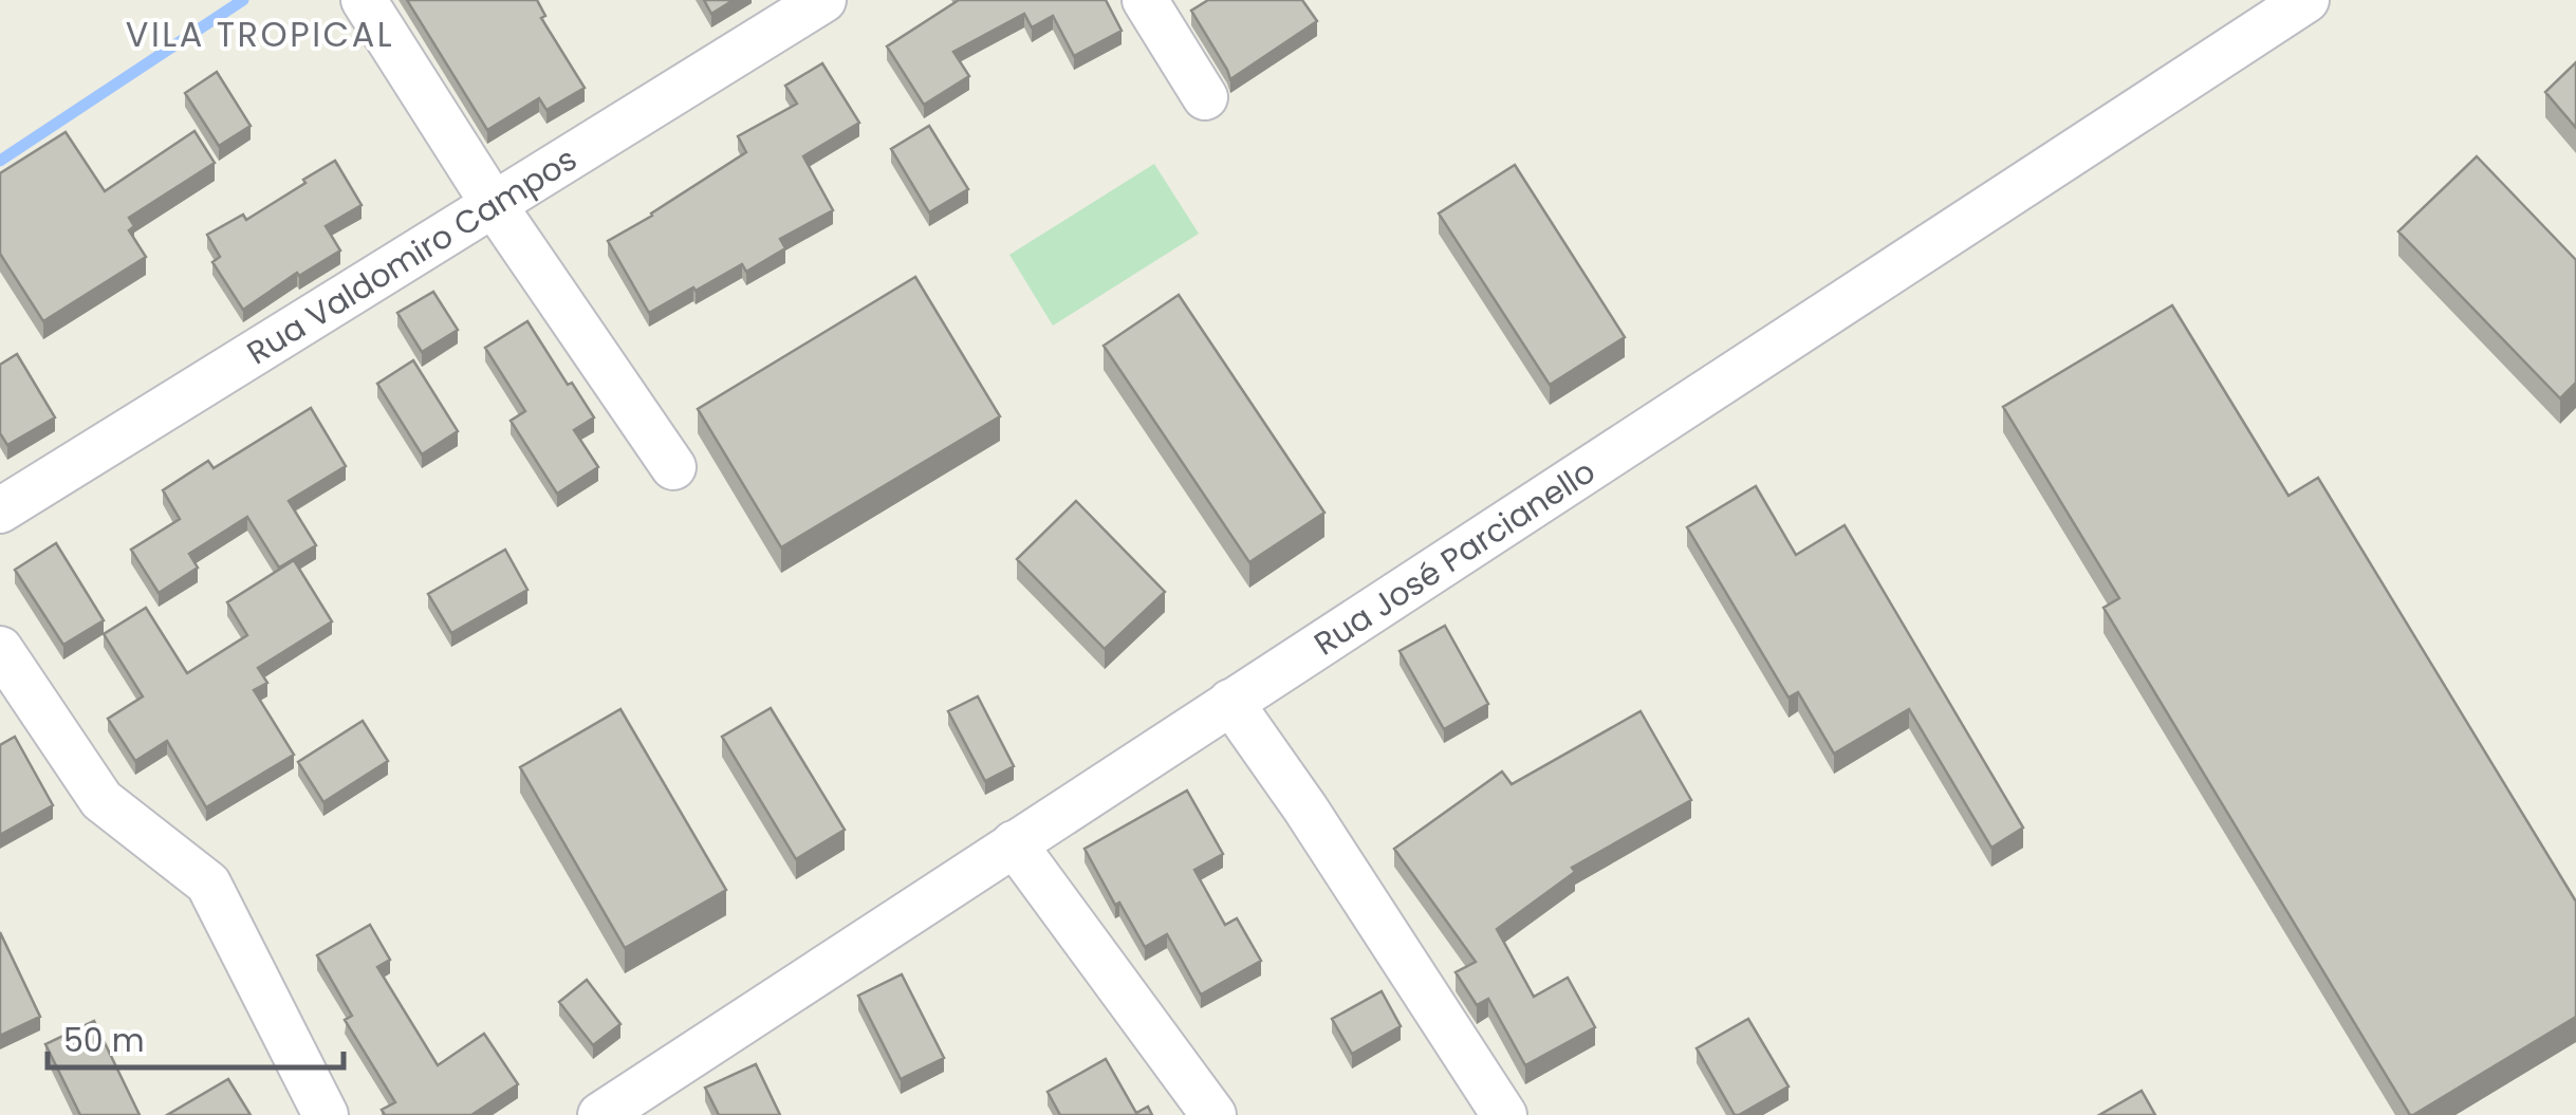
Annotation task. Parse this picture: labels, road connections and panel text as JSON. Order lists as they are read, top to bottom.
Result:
{
  "streets": {
    "street": ["Rua Valdomiro Campos", "Rua José Parcianello"]
  },
  "districts": ["VILA TROPICAL"],
  "scale_bar": "50 m"
}
